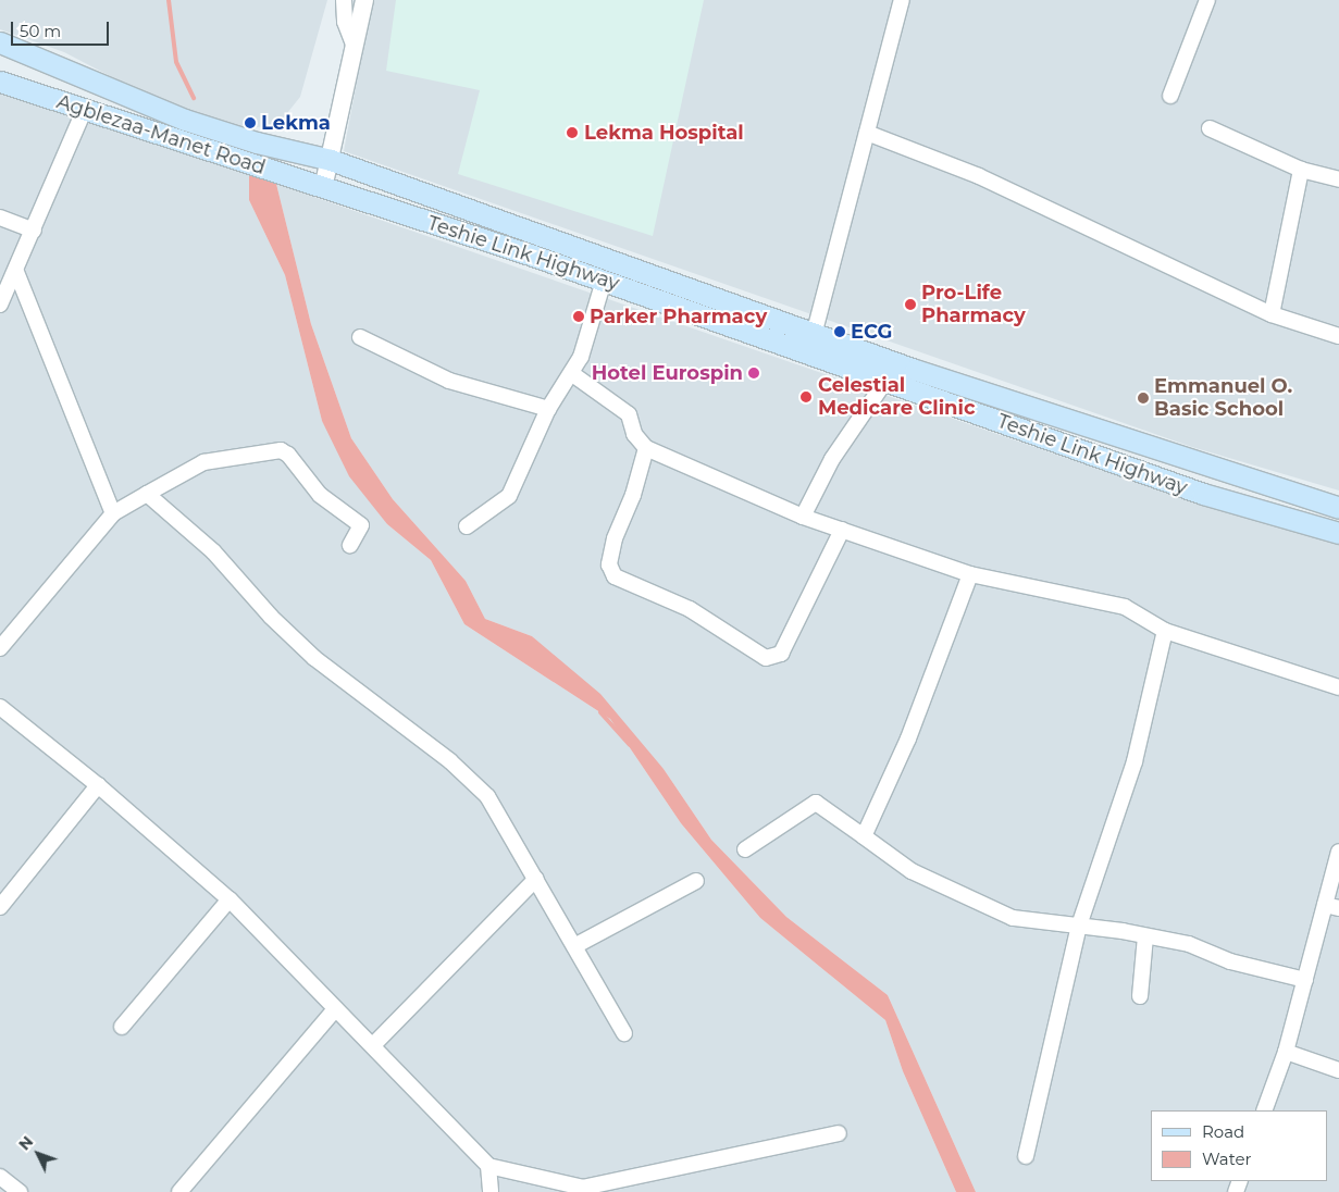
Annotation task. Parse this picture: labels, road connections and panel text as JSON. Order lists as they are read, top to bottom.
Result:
{
  "streets": {
    "main road": ["Agblezaa-Manet Road", "Teshie Link Highway"]
  },
  "crossings": [
    ["Agblezaa-Manet Road", "Teshie Link Highway"]
  ],
  "places": [
    "Lekma",
    "Lekma Hospital",
    "Pro-Life Pharmacy",
    "Parker Pharmacy",
    "ECG",
    "Hotel Eurospin",
    "Celestial Medicare Clinic",
    "Emmanuel O. Basic School"
  ],
  "legend": ["Road", "Water"],
  "scale_bar": "50 m",
  "north": "top left"
}
